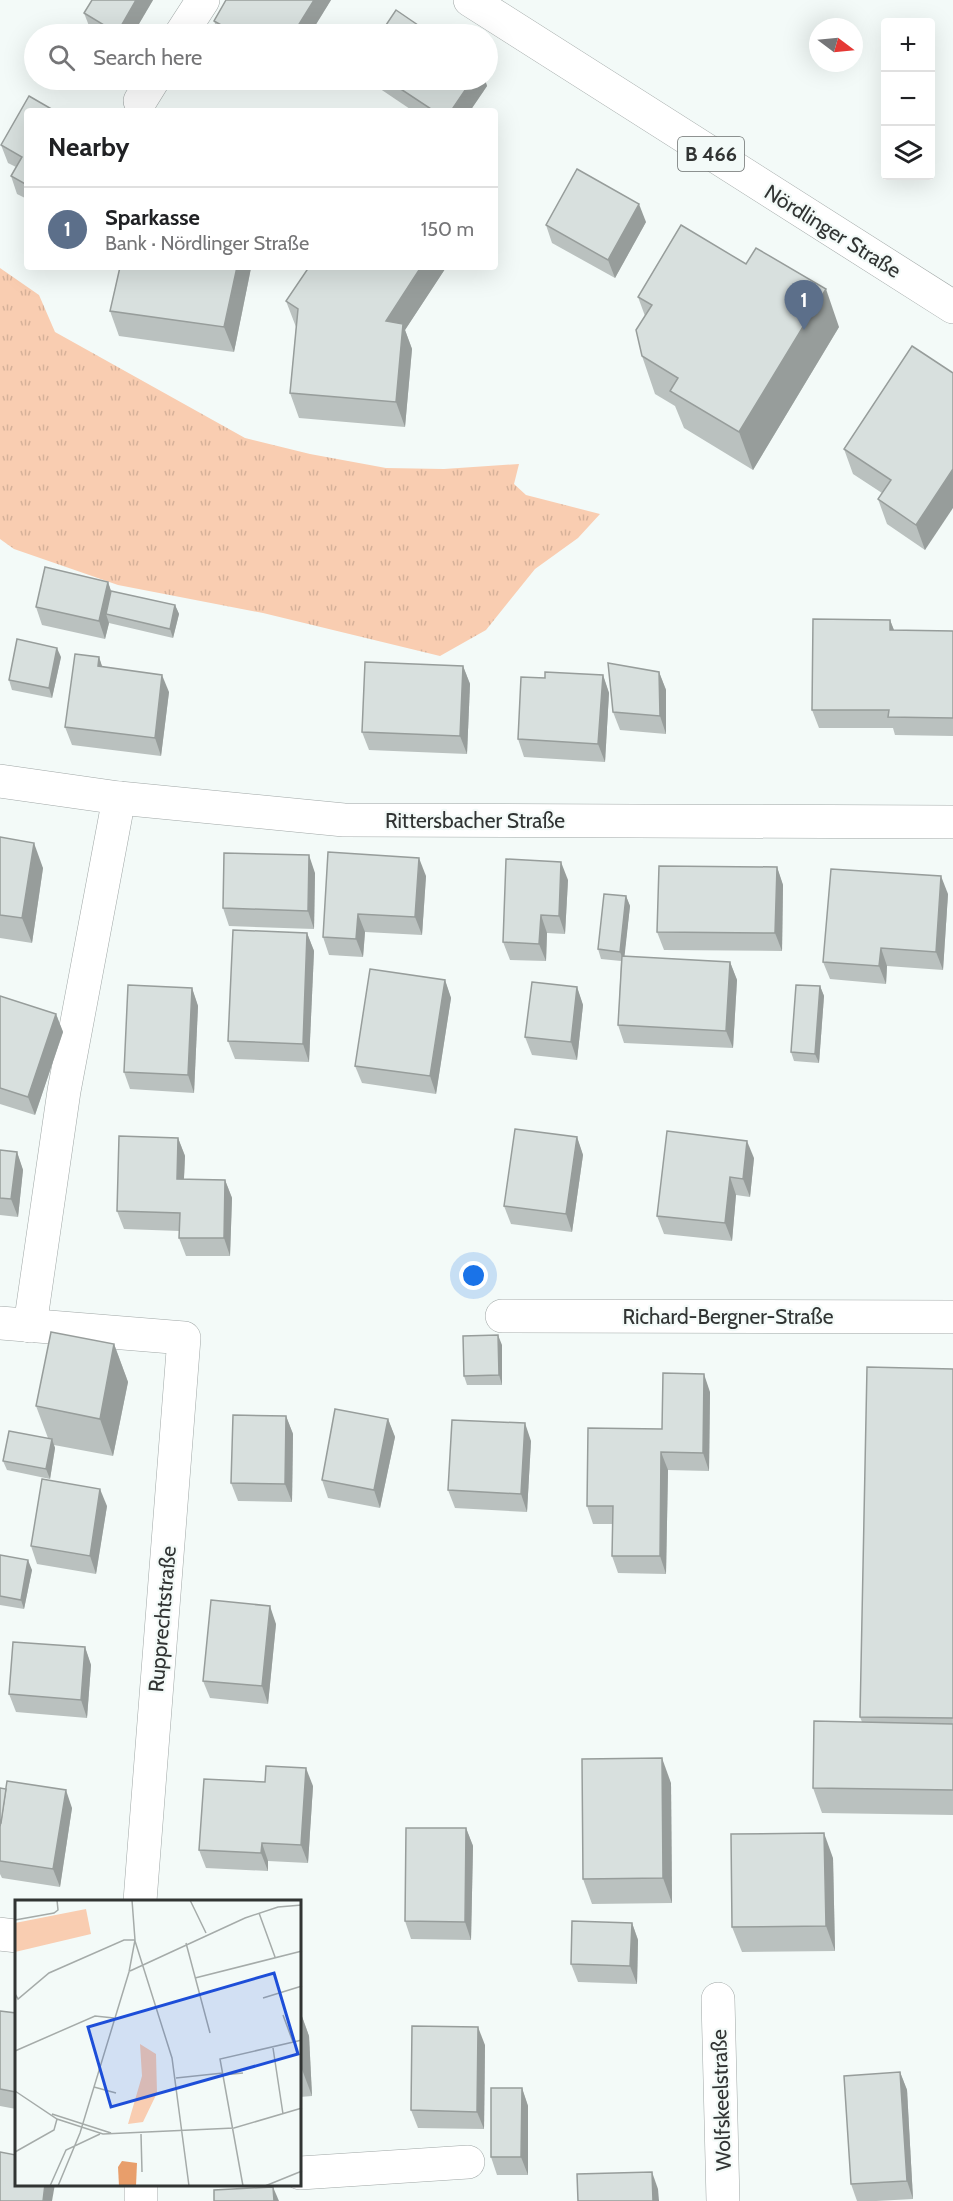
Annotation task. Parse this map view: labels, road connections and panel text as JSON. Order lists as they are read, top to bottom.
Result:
{
  "streets": {
    "main road": [
      "B 466",
      "Nördlinger Straße",
      "Rittersbacher Straße",
      "Richard-Bergner-Straße",
      "Rupprechtstraße",
      "Wolfskeelstraße"
    ]
  },
  "north": "right",
  "page": {
    "map_buttons": ["+", "−"],
    "search": "Search here",
    "heading": "Nearby",
    "list": [
      {
        "mark": "1",
        "name": "Sparkasse",
        "note": "Bank · Nördlinger Straße",
        "value": "150 m"
      }
    ],
    "pins": "1"
  }
}
